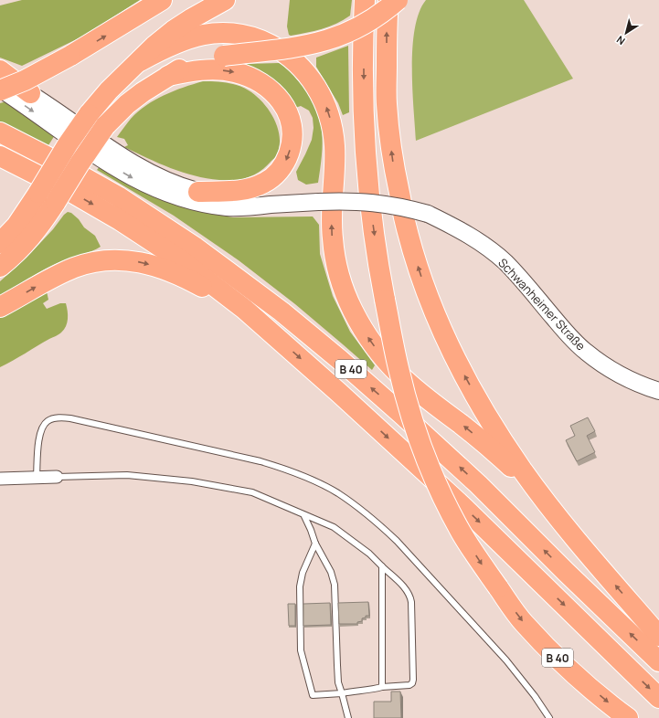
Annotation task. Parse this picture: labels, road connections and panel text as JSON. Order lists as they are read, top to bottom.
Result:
{
  "streets": {
    "highway": ["B 40"],
    "street": ["Schwanheimer Straße"]
  },
  "north": "bottom left"
}
